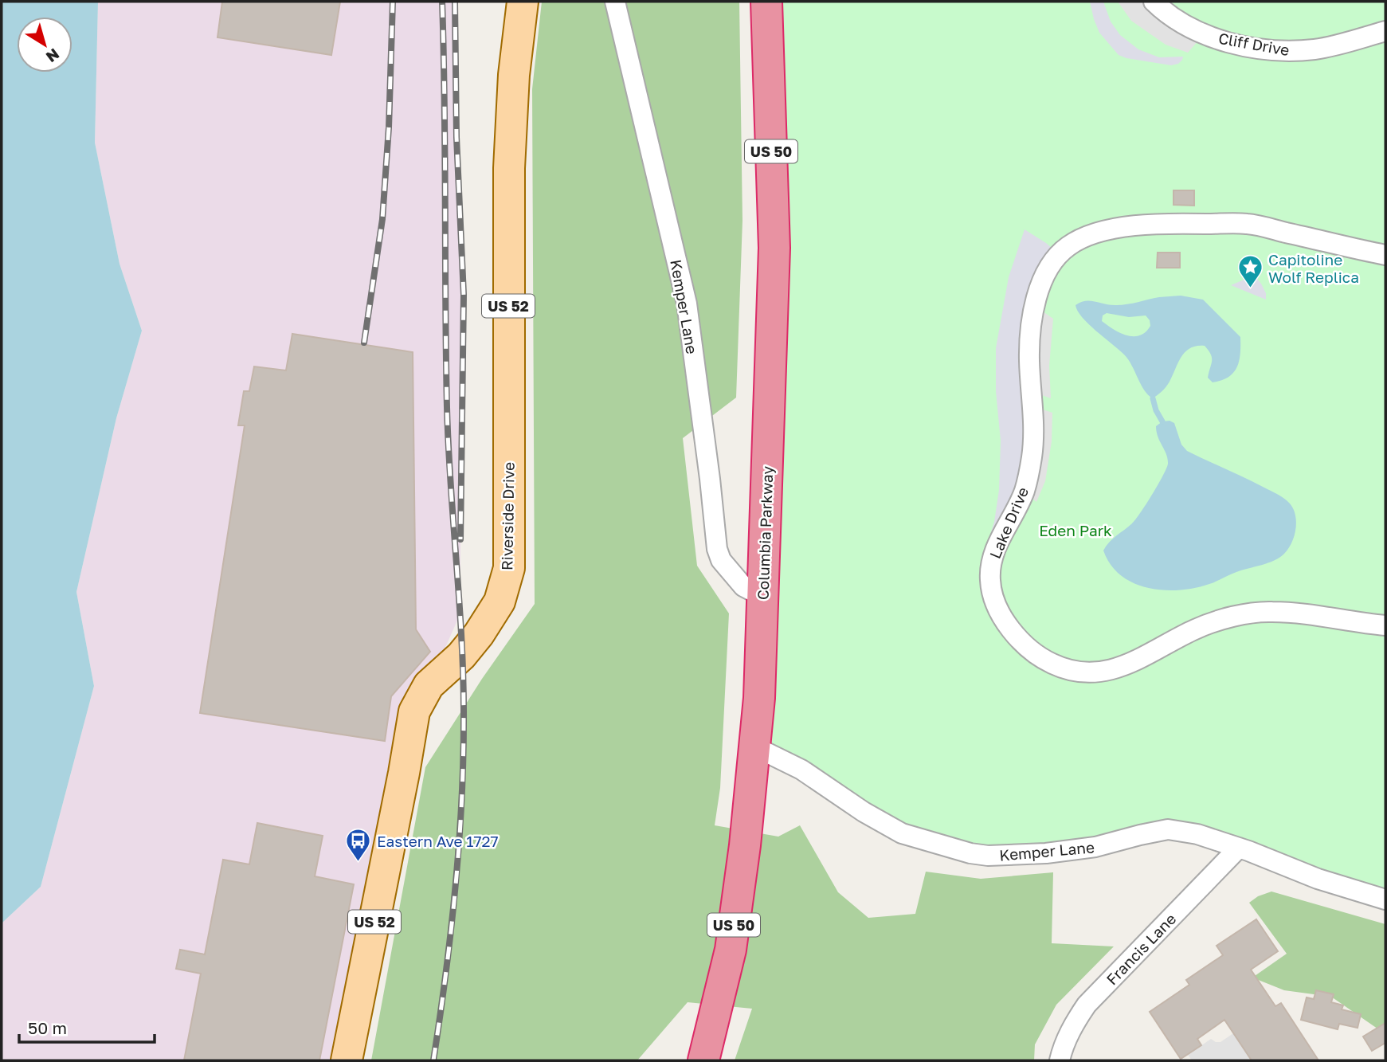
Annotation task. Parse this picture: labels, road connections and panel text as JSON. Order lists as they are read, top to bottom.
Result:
{
  "streets": {
    "highway": ["US 50", "Columbia Parkway"],
    "main road": ["US 52", "Riverside Drive"],
    "street": [
      "Cliff Drive",
      "Kemper Lane",
      "Lake Drive",
      "Francis Lane"
    ]
  },
  "crossings": [
    ["Kemper Lane", "Columbia Parkway"],
    ["Kemper Lane", "Francis Lane"]
  ],
  "parks": ["Eden Park"],
  "places": {
    "place": ["Capitoline Wolf Replica"],
    "bus stop": ["Eastern Ave 1727"]
  },
  "scale_bar": "50 m",
  "north": "bottom right"
}
